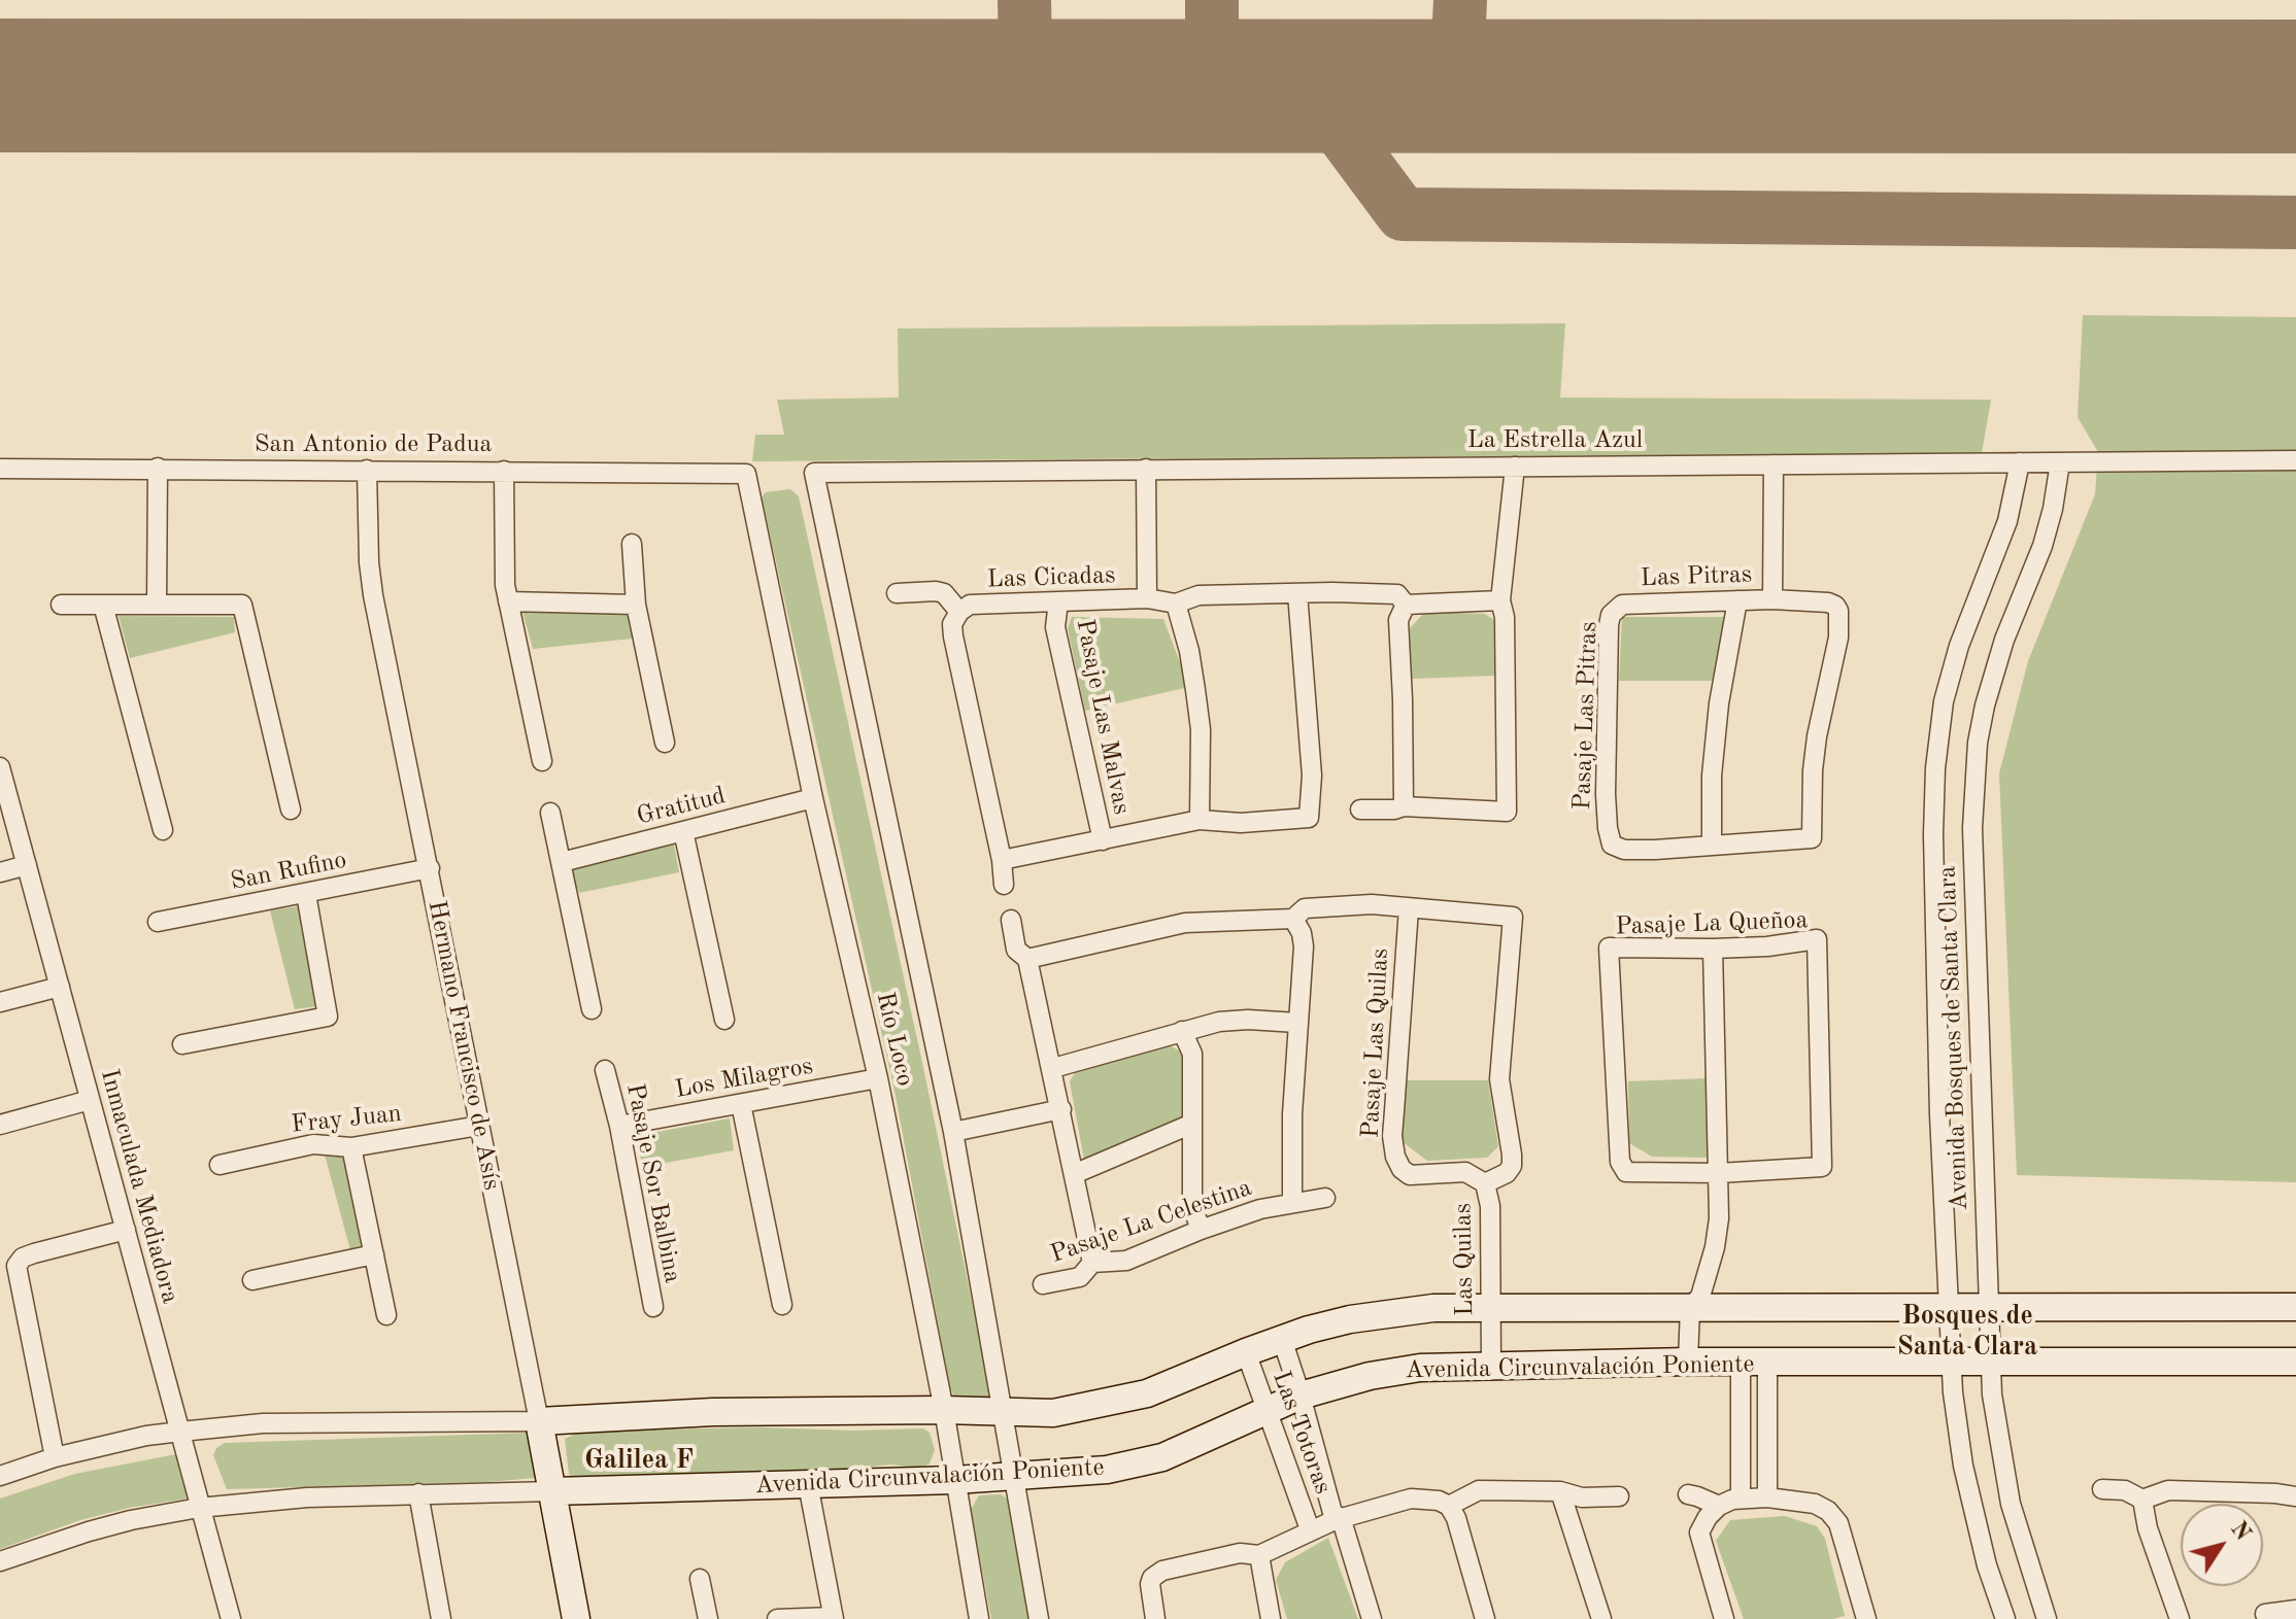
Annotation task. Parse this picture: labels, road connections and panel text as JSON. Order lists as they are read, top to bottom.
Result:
{
  "streets": {
    "street": [
      "La Estrella Azul",
      "San Antonio de Padua",
      "Las Pitras",
      "Las Cicadas",
      "Pasaje Las Pitras",
      "Pasaje Las Malvas",
      "Gratitud",
      "San Rufino",
      "Pasaje La Queñoa",
      "Avenida Bosques de Santa Clara",
      "Río Loco",
      "Pasaje Las Quilas",
      "Hermano Francisco de Asís",
      "Los Milagros",
      "Fray Juan",
      "Pasaje Sor Balbina",
      "Inmaculada Mediadora",
      "Pasaje La Celestina",
      "Las Quilas",
      "Avenida Circunvalación Poniente",
      "Las Totoras"
    ]
  },
  "crossings": [
    ["La Estrella Azul", "Las Pitras"],
    ["La Estrella Azul", "Las Cicadas"],
    ["La Estrella Azul", "Avenida Bosques de Santa Clara"],
    ["La Estrella Azul", "Río Loco"],
    ["San Antonio de Padua", "Río Loco"],
    ["San Antonio de Padua", "Hermano Francisco de Asís"],
    ["Las Pitras", "Pasaje Las Pitras"],
    ["Las Cicadas", "Pasaje Las Malvas"],
    ["Gratitud", "Río Loco"],
    ["San Rufino", "Hermano Francisco de Asís"],
    ["Avenida Bosques de Santa Clara", "Avenida Circunvalación Poniente"],
    ["Río Loco", "Los Milagros"],
    ["Río Loco", "Avenida Circunvalación Poniente"],
    ["Pasaje Las Quilas", "Las Quilas"],
    ["Hermano Francisco de Asís", "Fray Juan"],
    ["Hermano Francisco de Asís", "Avenida Circunvalación Poniente"],
    ["Los Milagros", "Pasaje Sor Balbina"],
    ["Inmaculada Mediadora", "Avenida Circunvalación Poniente"],
    ["Las Quilas", "Avenida Circunvalación Poniente"],
    ["Avenida Circunvalación Poniente", "Las Totoras"]
  ],
  "districts": ["Bosques de Santa Clara", "Galilea F"],
  "north": "top right"
}
